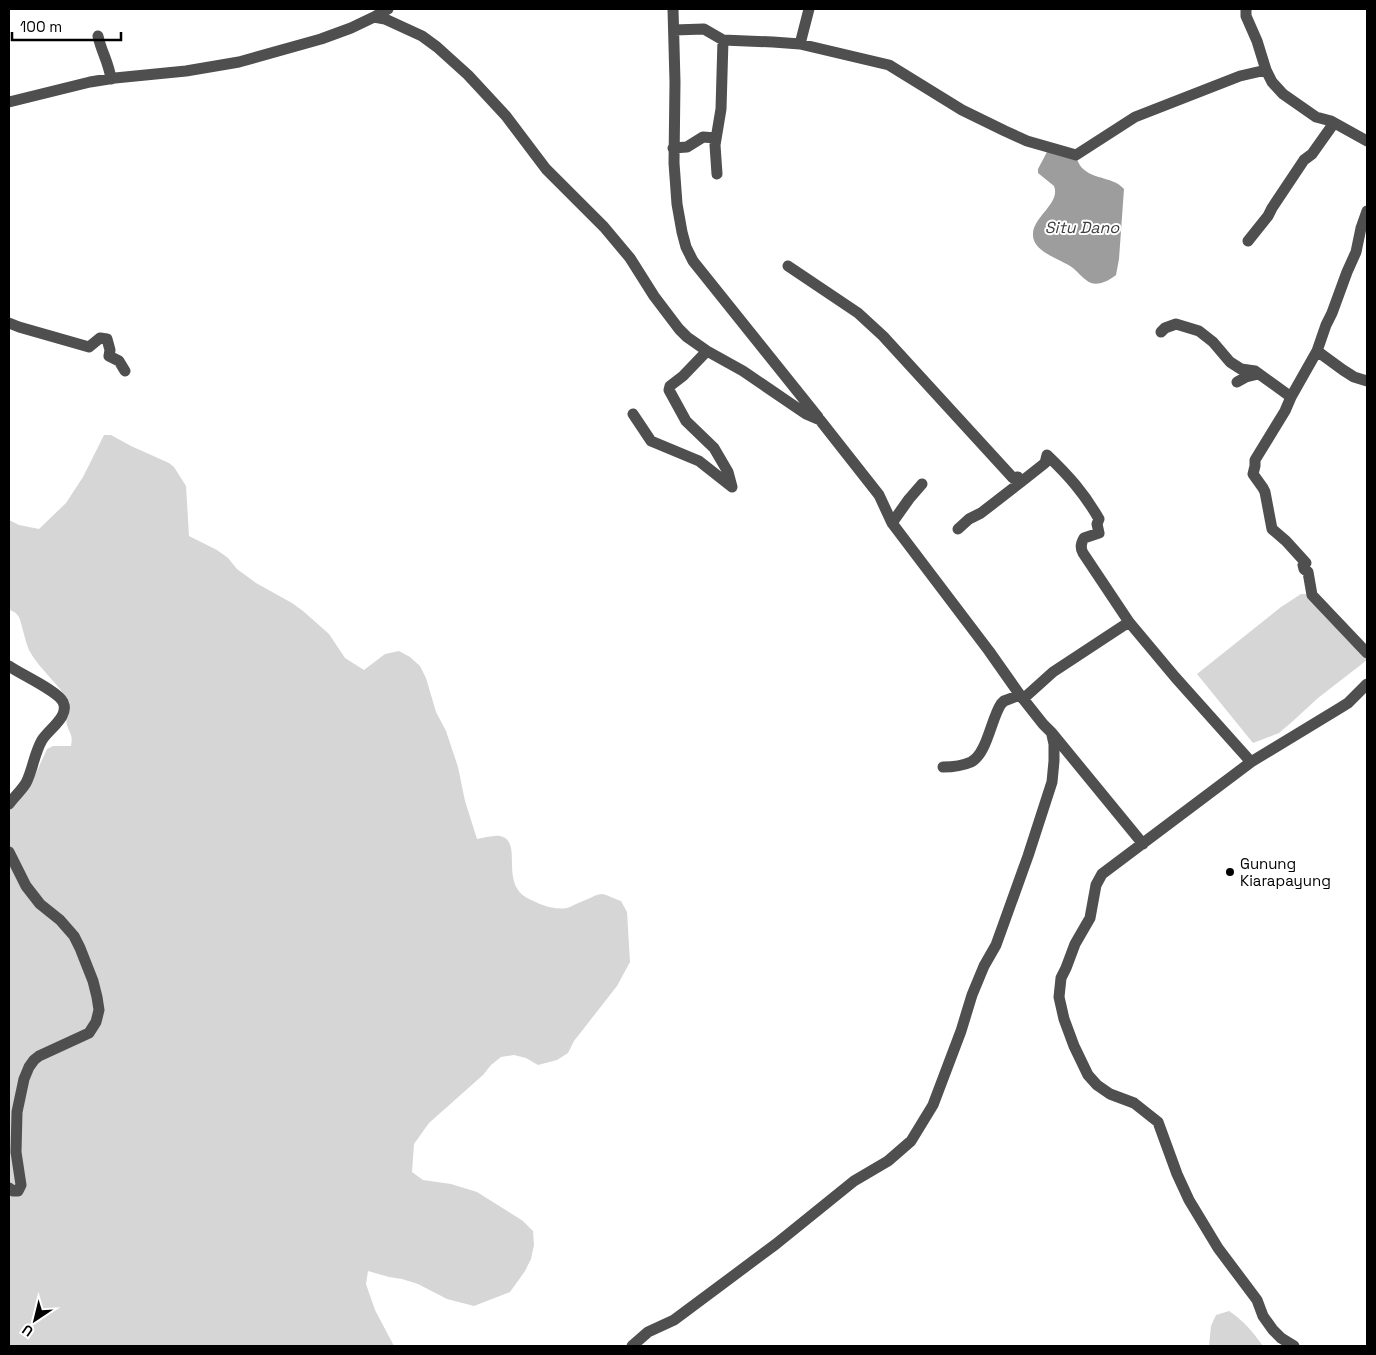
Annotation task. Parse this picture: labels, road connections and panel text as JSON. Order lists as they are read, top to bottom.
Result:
{
  "water": ["Situ Dano"],
  "places": ["Gunung Kiarapayung"],
  "scale_bar": "100 m",
  "north": "bottom left"
}
